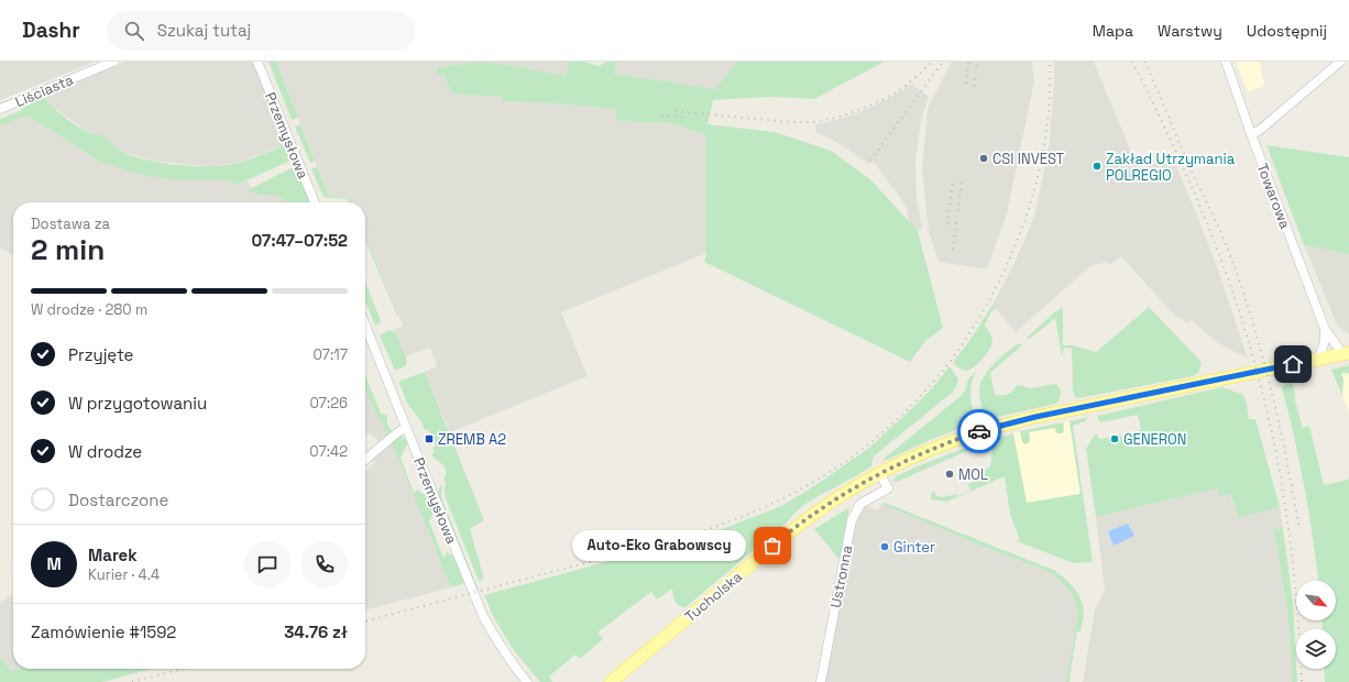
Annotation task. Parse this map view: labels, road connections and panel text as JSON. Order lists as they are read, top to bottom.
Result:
{
  "streets": {
    "main road": ["Tucholska"],
    "street": [
      "Liściasta",
      "Przemysłowa",
      "Towarowa",
      "Ustronna"
    ]
  },
  "crossings": [
    ["Towarowa", "Tucholska"],
    ["Ustronna", "Tucholska"]
  ],
  "places": {
    "other": [
      "CSI INVEST",
      "Zakład Utrzymania POLREGIO",
      "GENERON",
      "MOL",
      "Auto-Eko Grabowscy",
      "Ginter"
    ],
    "transit": ["ZREMB A2"]
  },
  "north": "bottom right",
  "page": {
    "header": "Dashr",
    "search": "Szukaj tutaj",
    "nav": ["Mapa", "Warstwy", "Udostępnij"],
    "heading": ["2 min", "Dostawa za", "07:47–07:52"],
    "panel": [
      "Marek",
      "Kurier · 4.4",
      "Zamówienie #1592",
      "34.76 zł"
    ],
    "bar": "W drodze · 280 m",
    "list": [
      ["Przyjęte", "07:17"],
      ["W przygotowaniu", "07:26"],
      ["W drodze", "07:42"],
      "Dostarczone"
    ],
    "bubble": "Auto-Eko Grabowscy",
    "round": "M"
  }
}
